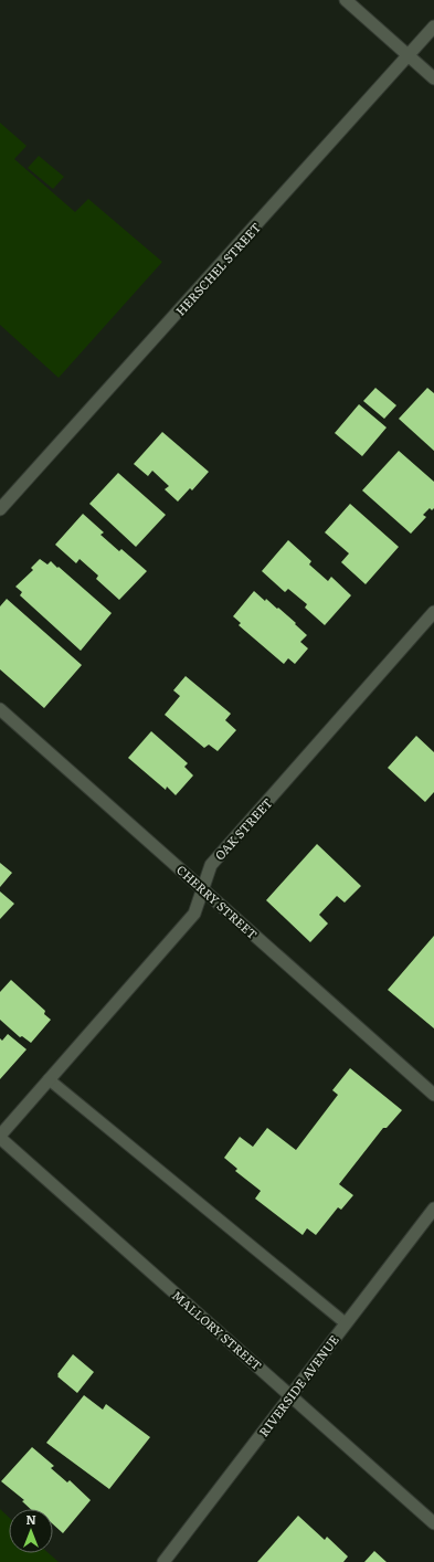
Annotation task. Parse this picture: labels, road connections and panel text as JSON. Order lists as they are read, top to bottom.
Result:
{
  "streets": {
    "street": [
      "HERSCHEL STREET",
      "OAK STREET",
      "CHERRY STREET",
      "MALLORY STREET",
      "RIVERSIDE AVENUE"
    ]
  },
  "crossings": [
    ["OAK STREET", "CHERRY STREET"],
    ["OAK STREET", "MALLORY STREET"],
    ["MALLORY STREET", "RIVERSIDE AVENUE"]
  ],
  "north": "top"
}
